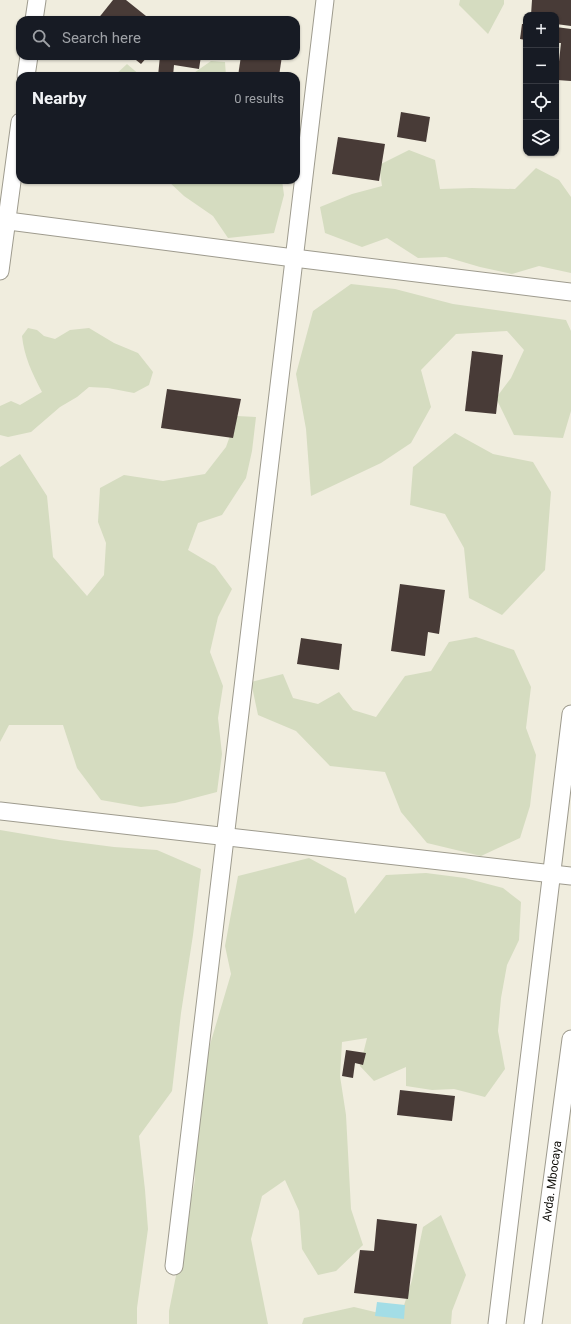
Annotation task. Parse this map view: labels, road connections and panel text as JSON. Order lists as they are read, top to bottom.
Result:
{
  "streets": {
    "street": ["Avda. Mbocaya"]
  },
  "page": {
    "map_buttons": ["+", "−"],
    "search": "Search here",
    "heading": ["Nearby", "0 results"]
  }
}
